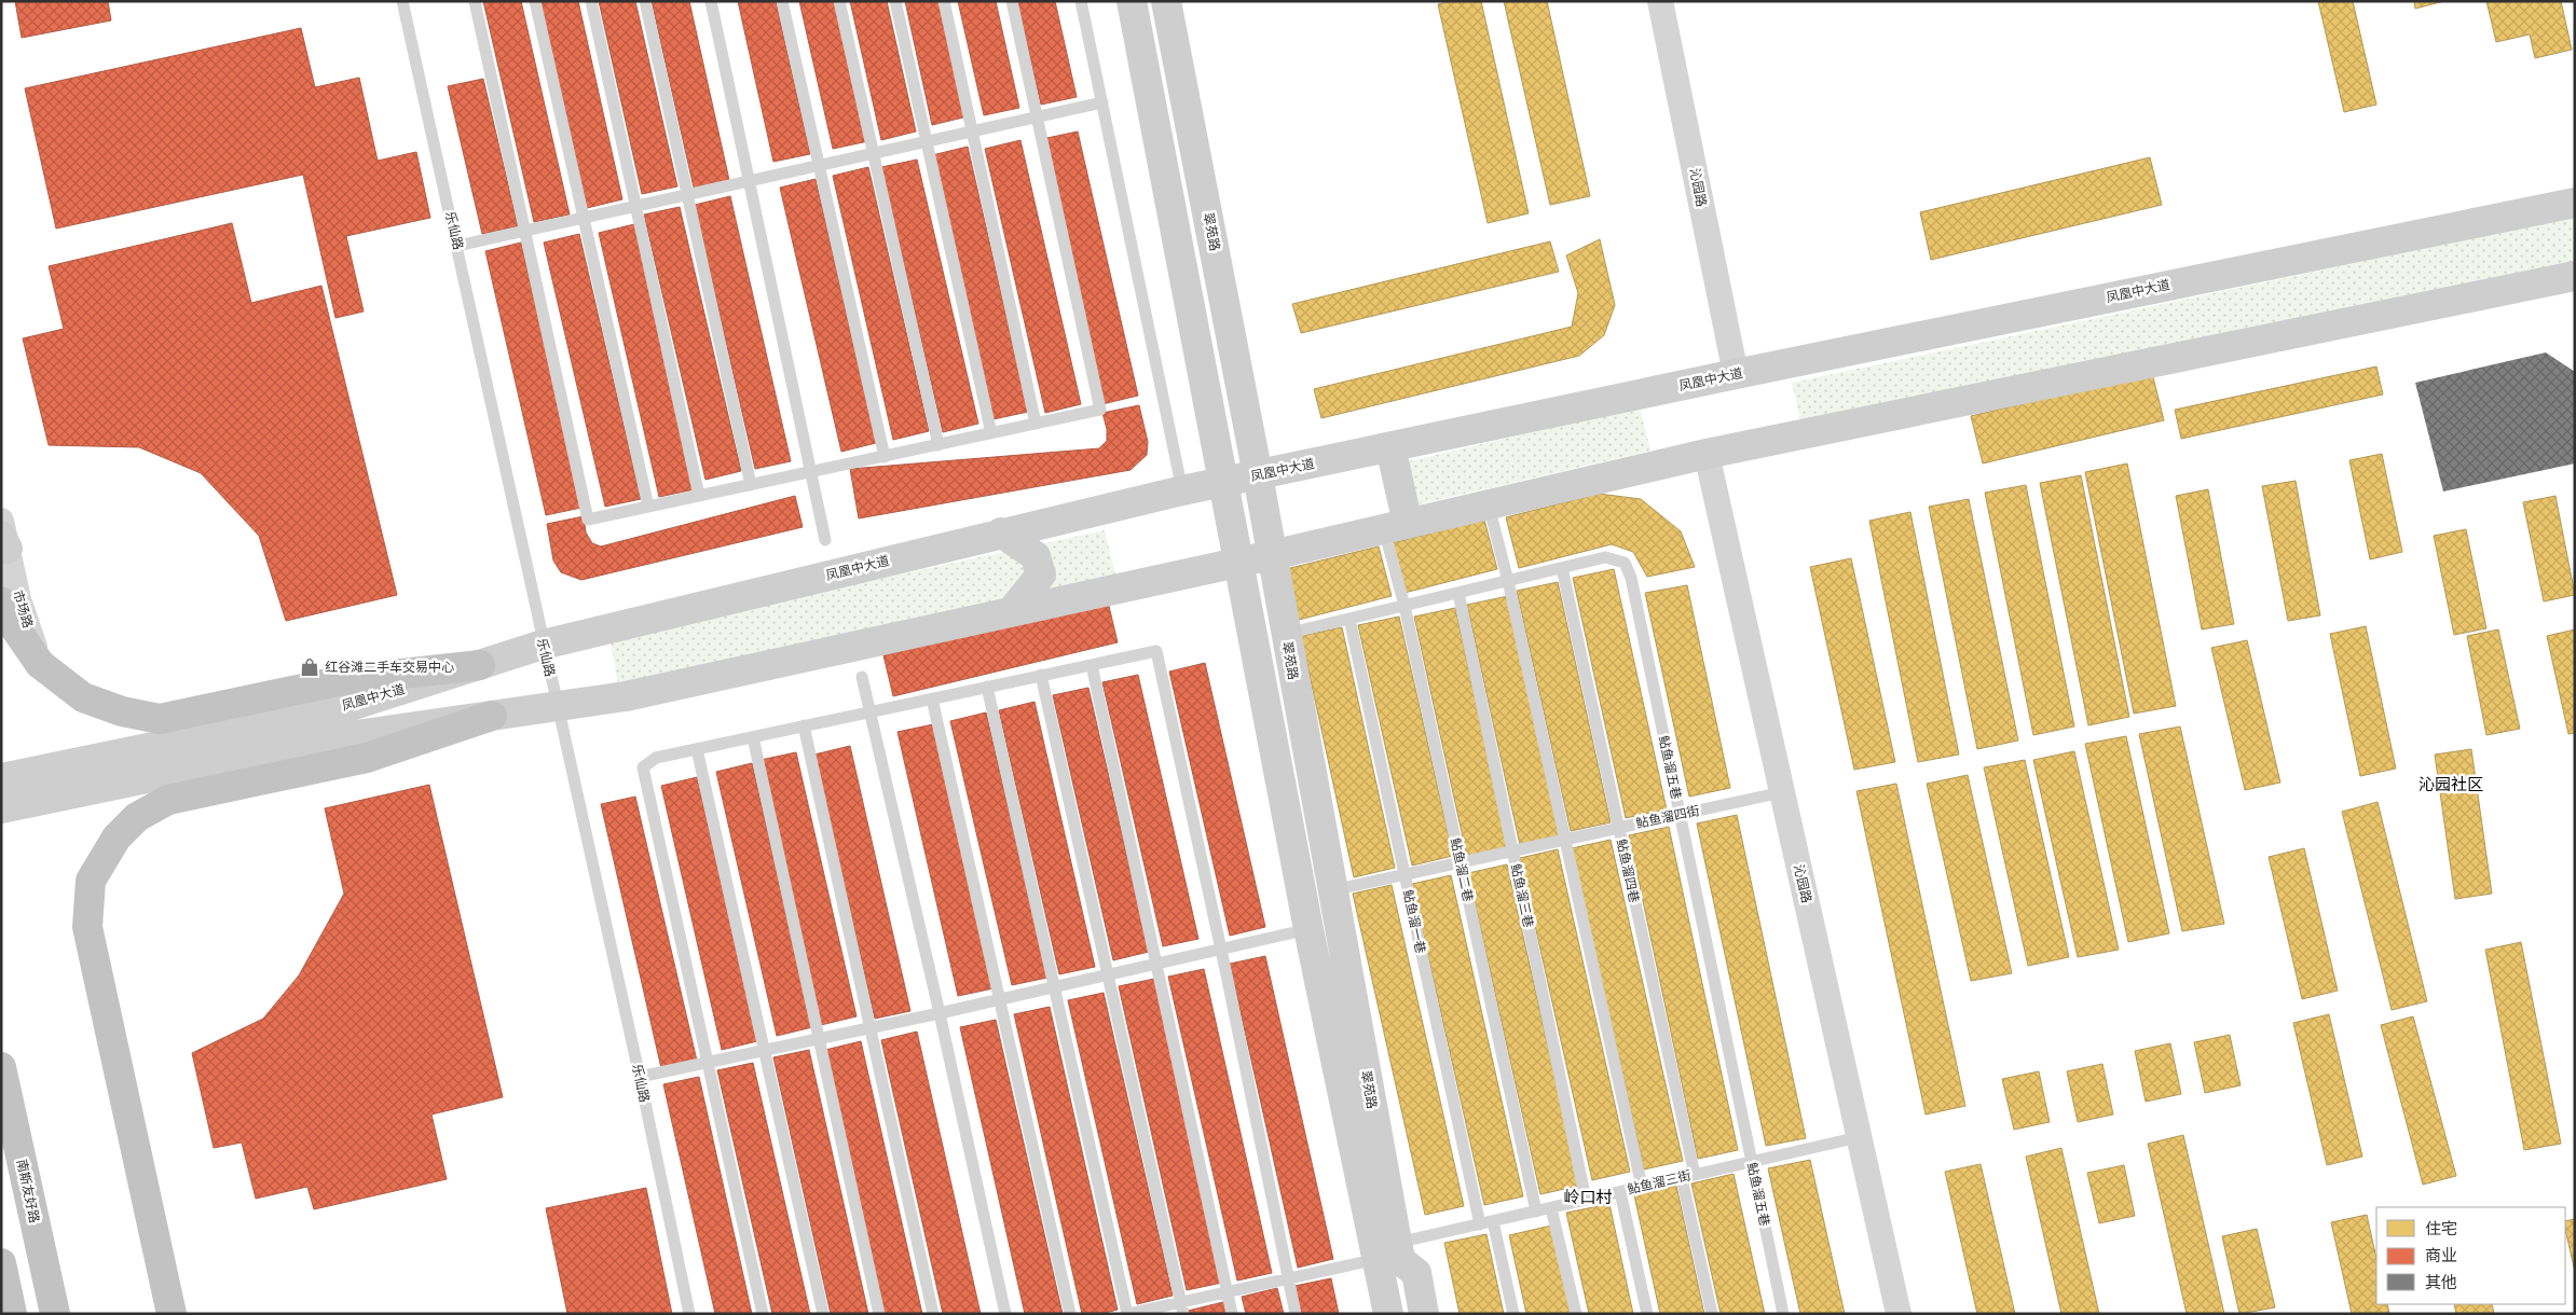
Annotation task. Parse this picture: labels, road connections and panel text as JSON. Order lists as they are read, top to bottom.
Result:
{
  "streets": {
    "highway": ["南斯友好路"],
    "main road": ["翠苑路", "凤凰中大道"],
    "street": ["沁园路", "市场路"],
    "lane": [
      "乐仙路",
      "鲇鱼溜五巷",
      "鲇鱼溜四街",
      "鲇鱼溜二巷",
      "鲇鱼溜四巷",
      "鲇鱼溜三巷",
      "鲇鱼溜一巷",
      "鲇鱼溜三街"
    ]
  },
  "crossings": [
    ["沁园路", "凤凰中大道"],
    ["沁园路", "鲇鱼溜四街"],
    ["沁园路", "鲇鱼溜三街"],
    ["乐仙路", "凤凰中大道"],
    ["翠苑路", "凤凰中大道"],
    ["翠苑路", "鲇鱼溜五巷"],
    ["翠苑路", "鲇鱼溜四街"],
    ["翠苑路", "鲇鱼溜三街"],
    ["鲇鱼溜五巷", "鲇鱼溜四街"],
    ["鲇鱼溜五巷", "鲇鱼溜二巷"],
    ["鲇鱼溜五巷", "鲇鱼溜四巷"],
    ["鲇鱼溜五巷", "鲇鱼溜三巷"],
    ["鲇鱼溜五巷", "鲇鱼溜一巷"],
    ["鲇鱼溜五巷", "鲇鱼溜三街"],
    ["鲇鱼溜四街", "鲇鱼溜二巷"],
    ["鲇鱼溜四街", "鲇鱼溜四巷"],
    ["鲇鱼溜四街", "鲇鱼溜三巷"],
    ["鲇鱼溜四街", "鲇鱼溜一巷"],
    ["鲇鱼溜二巷", "鲇鱼溜三街"],
    ["鲇鱼溜四巷", "鲇鱼溜三街"],
    ["鲇鱼溜三巷", "鲇鱼溜三街"],
    ["鲇鱼溜一巷", "鲇鱼溜三街"]
  ],
  "districts": ["沁园社区", "岭口村"],
  "places": {
    "shop": ["红谷滩二手车交易中心"]
  },
  "legend": ["住宅", "商业", "其他"]
}
